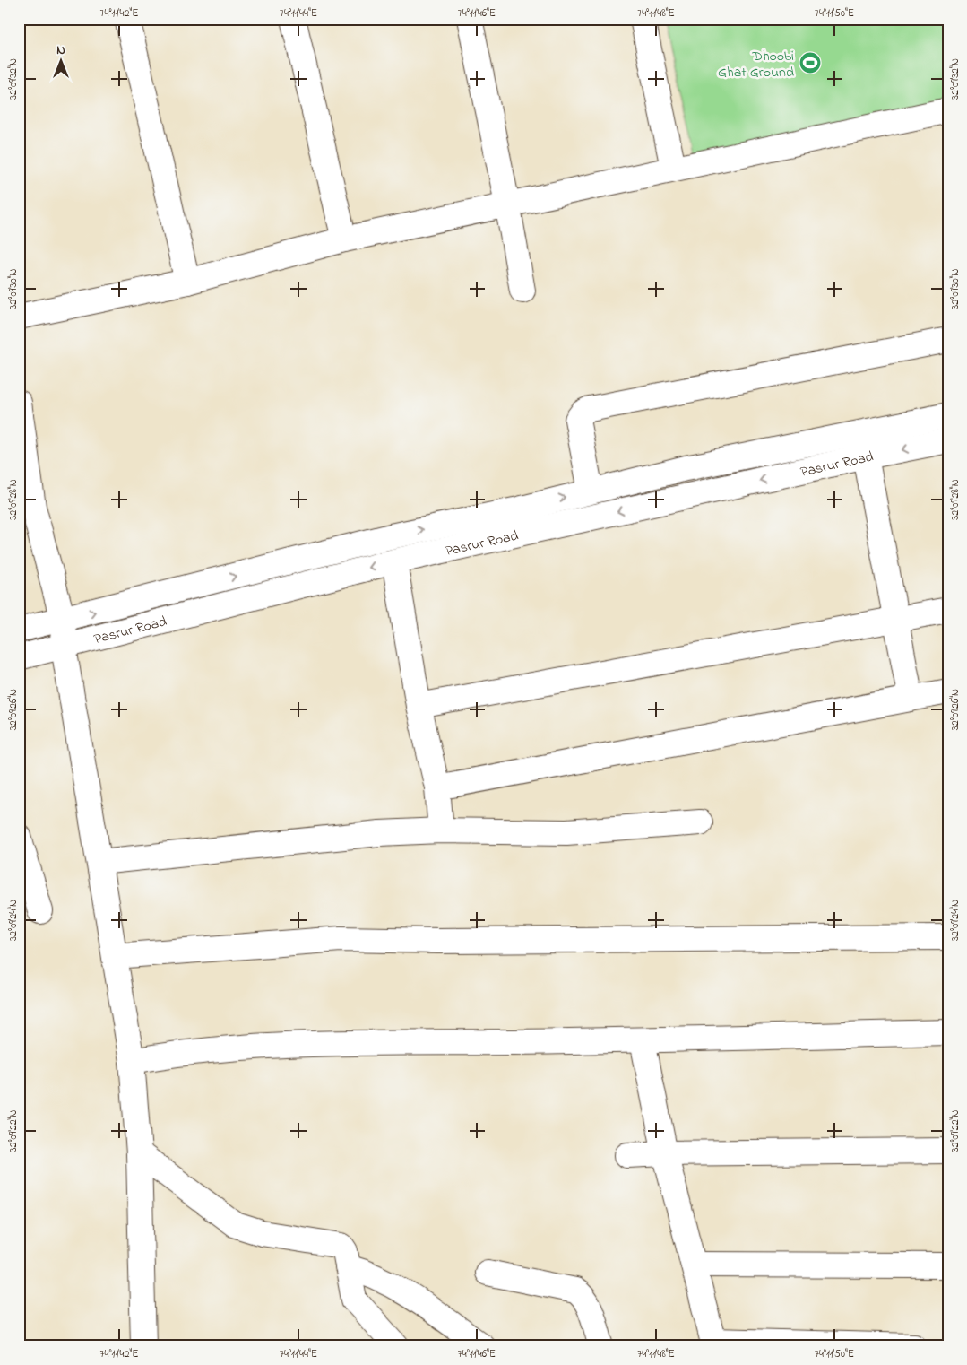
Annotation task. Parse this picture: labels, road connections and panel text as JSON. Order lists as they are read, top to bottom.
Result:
{
  "streets": {
    "street": ["Pasrur Road"]
  },
  "places": {
    "sports": ["Dhoobi Ghat Ground"]
  },
  "north": "top",
  "coordinates": [
    "74°11'42\"E",
    "74°11'44\"E",
    "74°11'46\"E",
    "74°11'48\"E",
    "74°11'50\"E",
    "32°09'32\"N",
    "32°09'30\"N",
    "32°09'28\"N",
    "32°09'26\"N",
    "32°09'24\"N",
    "32°09'22\"N"
  ]
}
